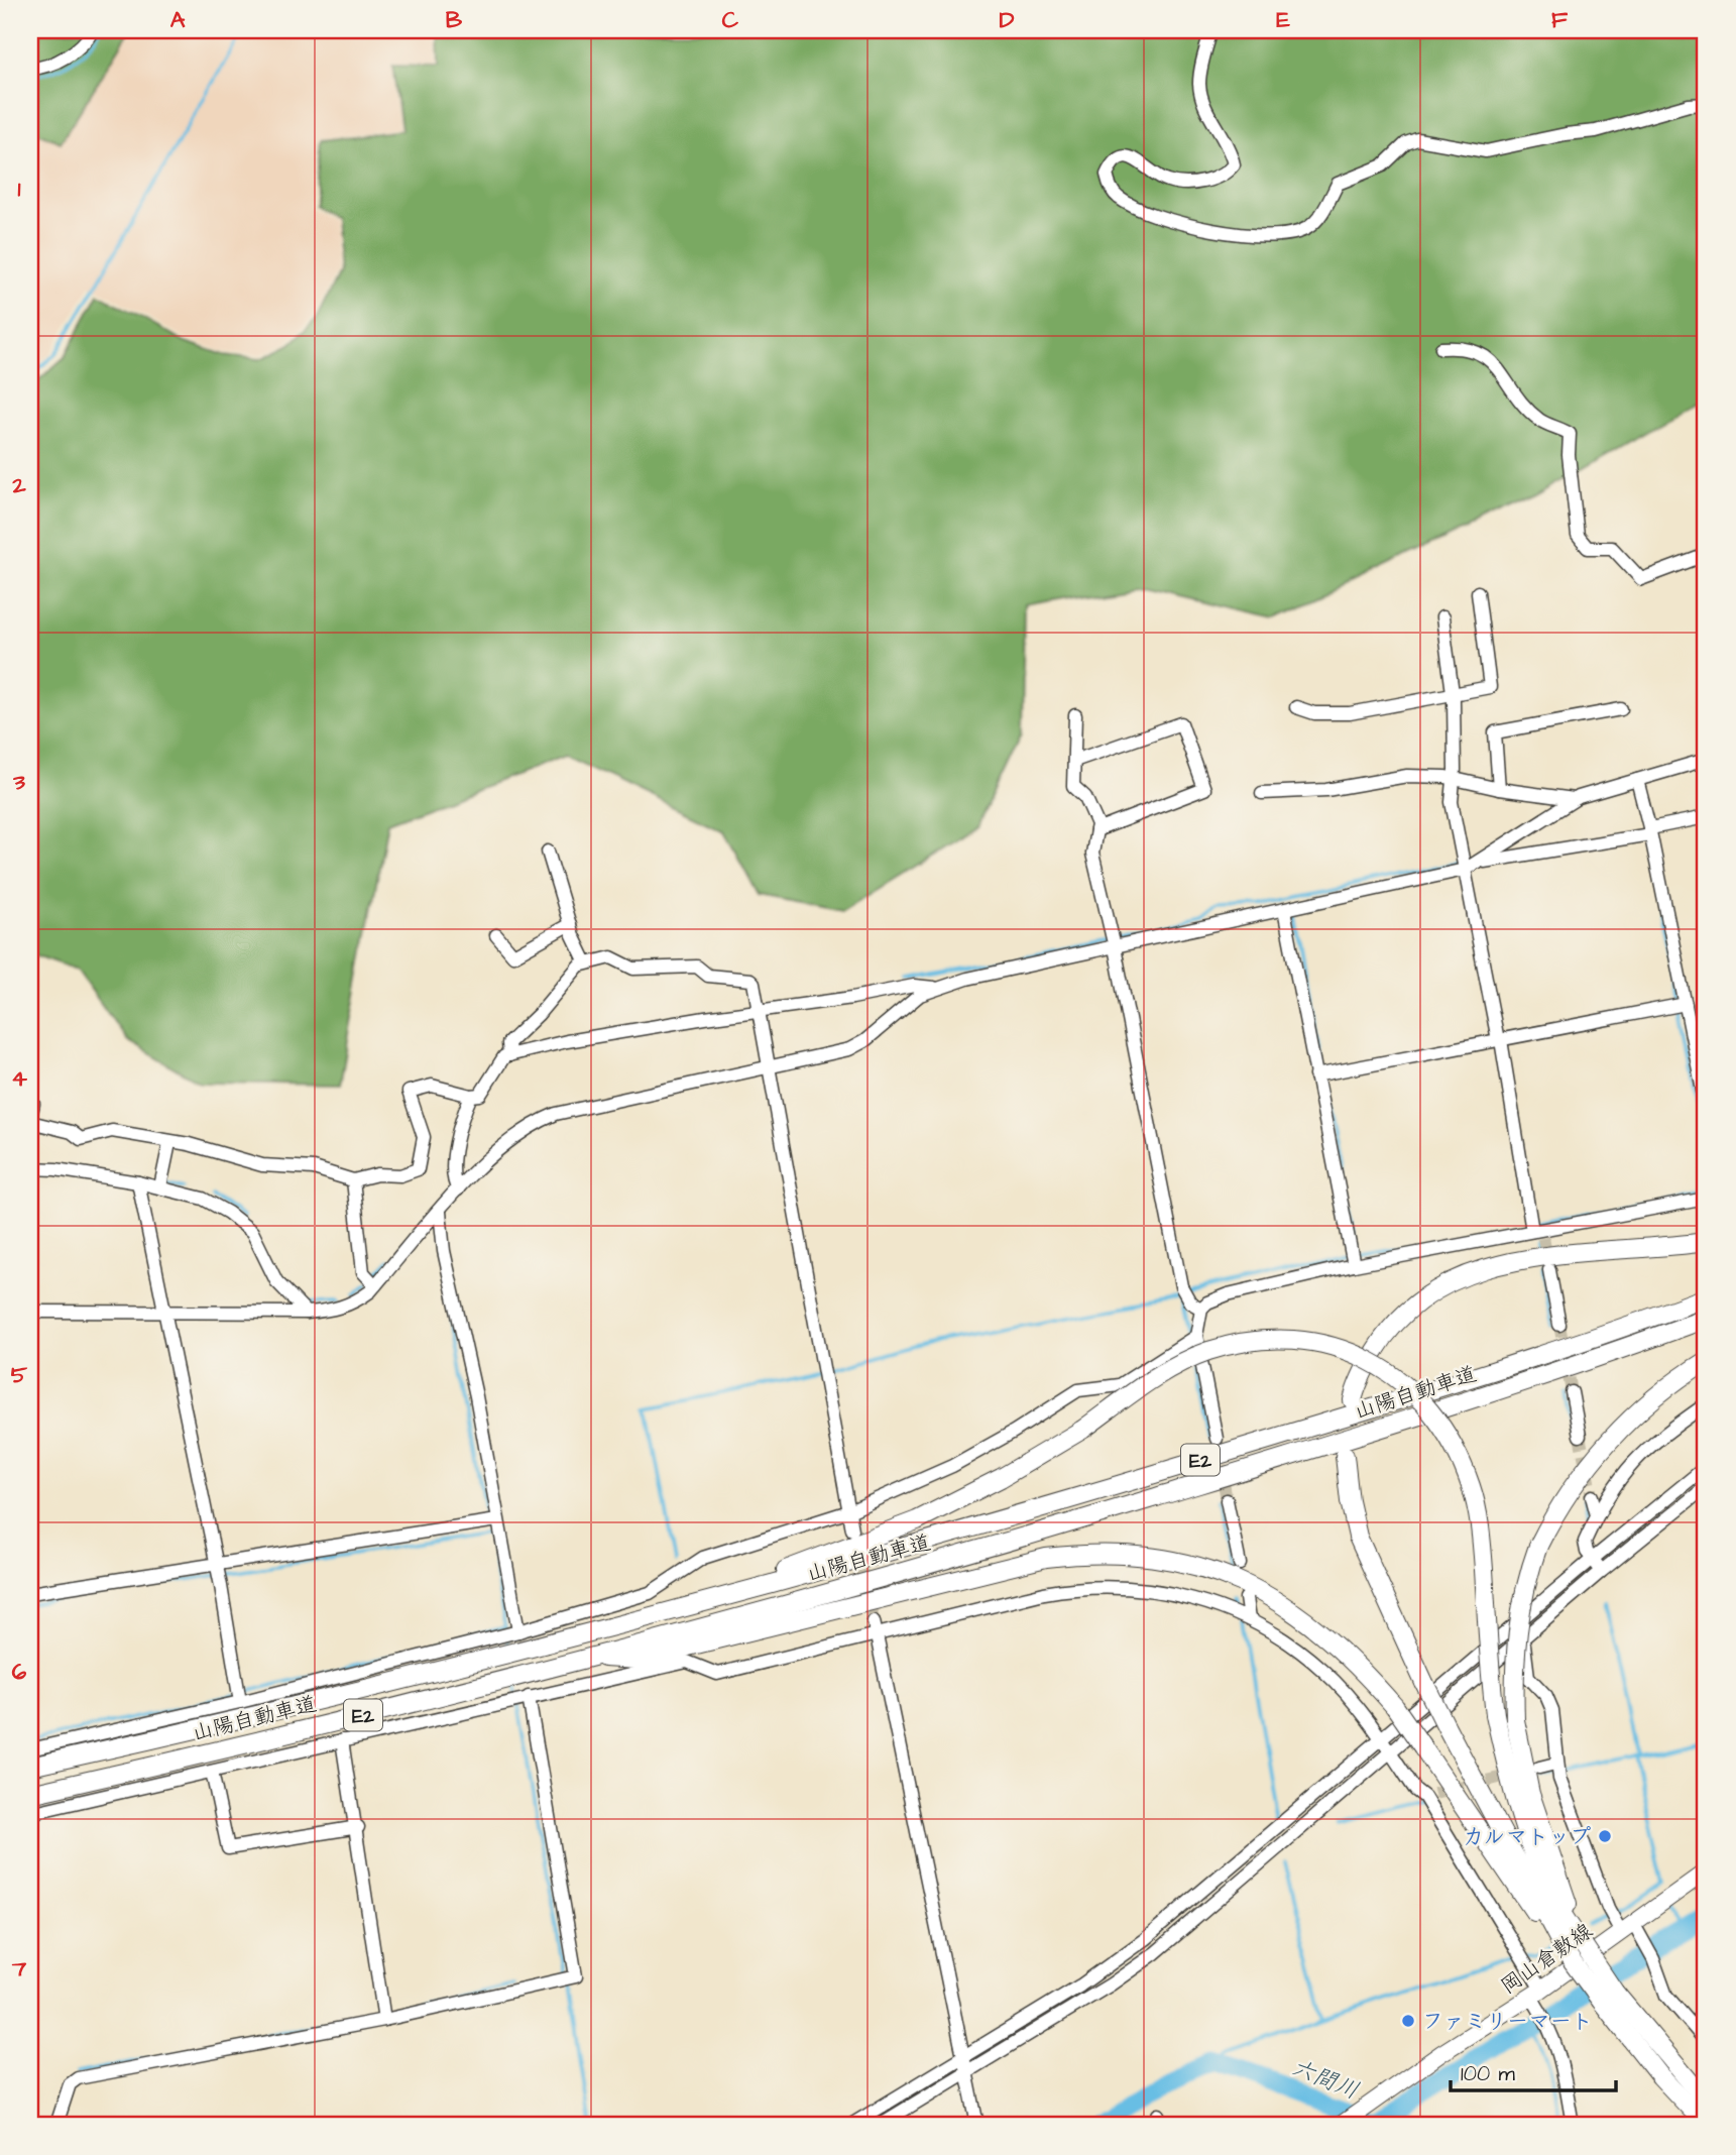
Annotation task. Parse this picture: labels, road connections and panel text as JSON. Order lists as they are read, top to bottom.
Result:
{
  "streets": {
    "highway": ["山陽自動車道", "E2"],
    "main road": ["岡山倉敷線"]
  },
  "water": ["六間川"],
  "places": ["カルマトップ", "ファミリーマート"],
  "scale_bar": "100 m",
  "grid": {
    "columns": [
      "A",
      "B",
      "C",
      "D",
      "E",
      "F"
    ],
    "rows": [
      "1",
      "2",
      "3",
      "4",
      "5",
      "6",
      "7"
    ]
  }
}
